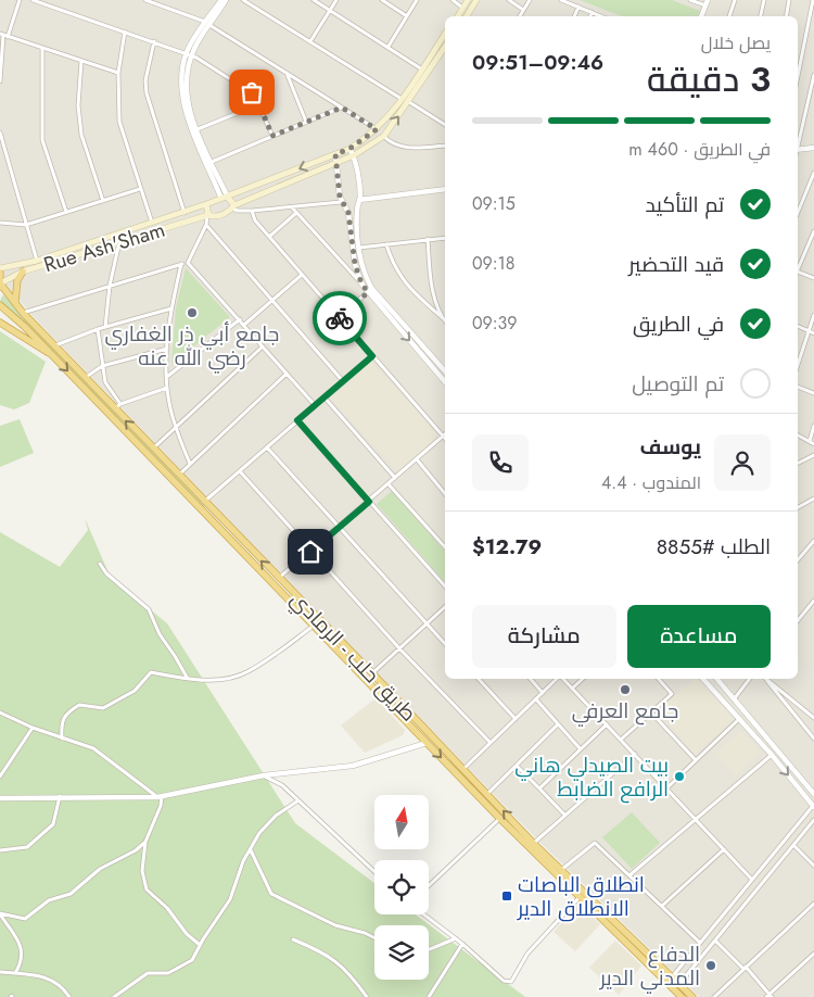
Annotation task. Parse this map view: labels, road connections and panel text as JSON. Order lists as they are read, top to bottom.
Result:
{
  "streets": {
    "highway": ["طريق حلب - الرمادي"],
    "main road": ["Rue Ash'Sham"]
  },
  "crossings": [
    ["Rue Ash'Sham", "طريق حلب - الرمادي"]
  ],
  "places": {
    "other": [
      "جامع أبي ذر الغفاري رضي الله عنه",
      "جامع العرفي",
      "بيت الصيدلي هاني الرافع الضابط",
      "الدفاع المدني الدير"
    ],
    "transit": ["انطلاق الباصات الانطلاق الدير"]
  },
  "north": "top",
  "page": {
    "heading": ["3 دقيقة", "يصل خلال", "09:46–09:51"],
    "panel": [
      "يوسف",
      "المندوب · 4.4",
      "الطلب #8855",
      "$12.79"
    ],
    "bar": "في الطريق · 460 m",
    "list": [
      ["تم التأكيد", "09:15"],
      ["قيد التحضير", "09:18"],
      ["في الطريق", "09:39"],
      "تم التوصيل"
    ],
    "buttons": ["مساعدة", "مشاركة"]
  }
}
